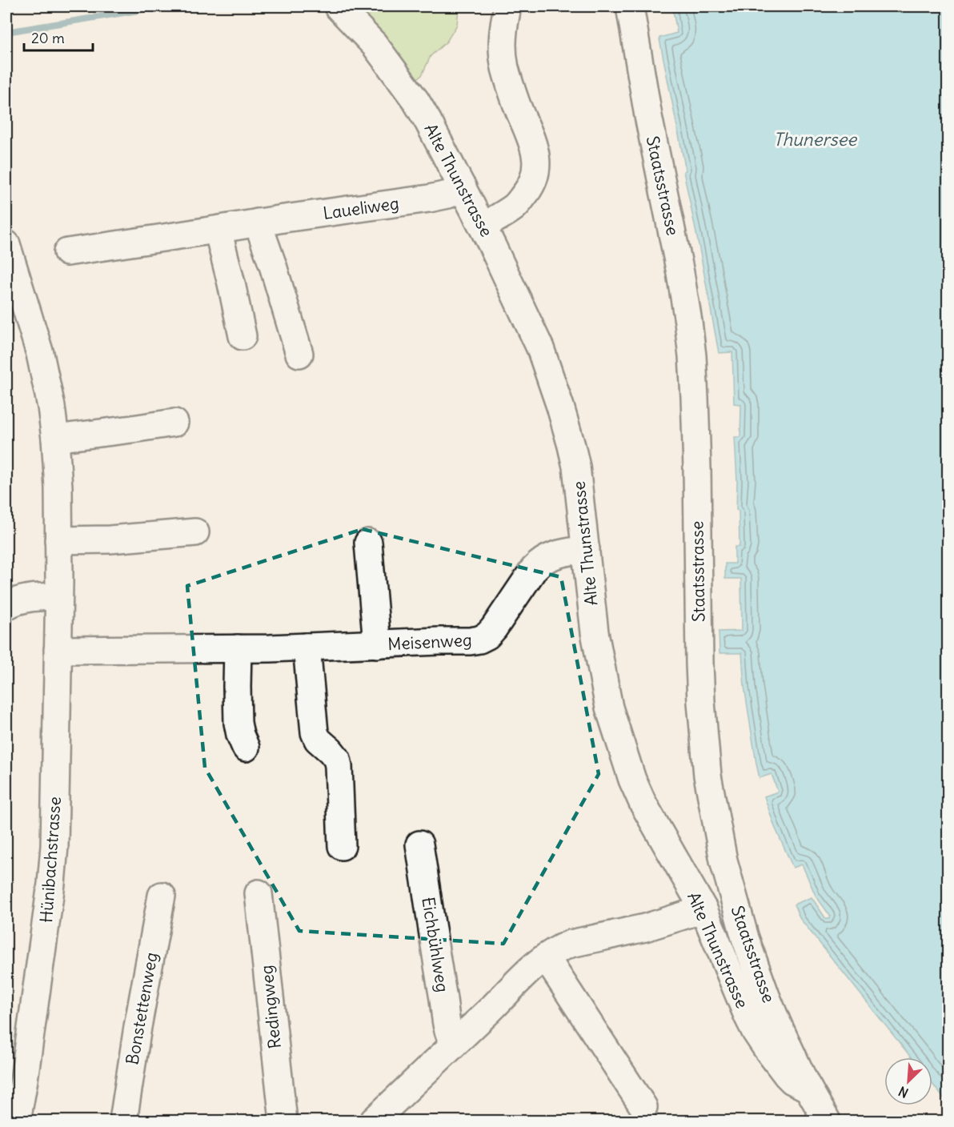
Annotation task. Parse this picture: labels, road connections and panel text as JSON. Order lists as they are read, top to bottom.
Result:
{
  "streets": {
    "street": [
      "Alte Thunstrasse",
      "Staatsstrasse",
      "Laueliweg",
      "Meisenweg",
      "Hünibachstrasse",
      "Eichbühlweg",
      "Redingweg",
      "Bonstettenweg"
    ]
  },
  "crossings": [
    ["Alte Thunstrasse", "Staatsstrasse"],
    ["Alte Thunstrasse", "Laueliweg"],
    ["Alte Thunstrasse", "Meisenweg"],
    ["Meisenweg", "Hünibachstrasse"]
  ],
  "water": ["Thunersee"],
  "scale_bar": "20 m",
  "north": "bottom left"
}
